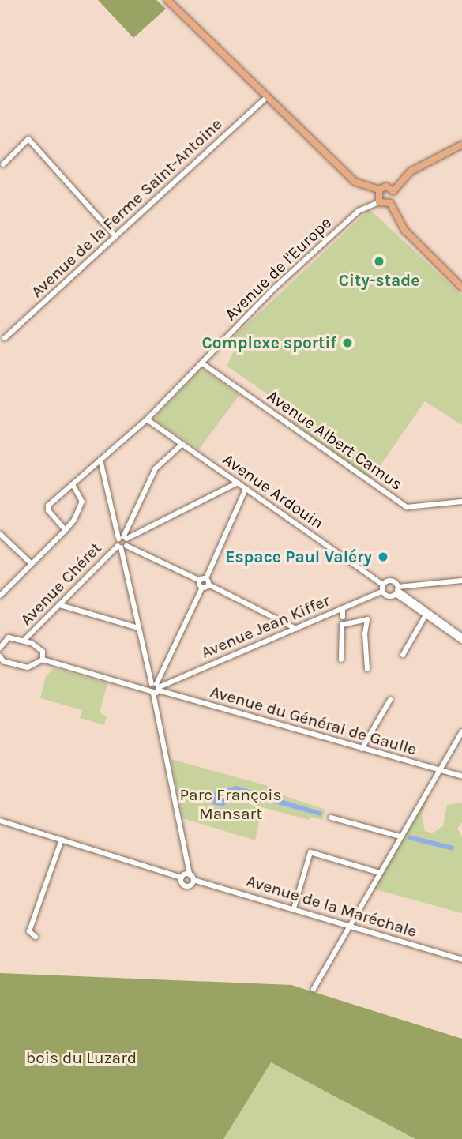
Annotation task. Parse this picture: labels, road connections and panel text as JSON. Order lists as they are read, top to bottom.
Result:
{
  "streets": {
    "street": [
      "Avenue de la Ferme Saint-Antoine",
      "Avenue de l'Europe",
      "Avenue Albert Camus",
      "Avenue Ardouin",
      "Avenue Chéret",
      "Avenue Jean Kiffer",
      "Avenue du Général de Gaulle",
      "Avenue de la Maréchale"
    ]
  },
  "crossings": [
    ["Avenue de l'Europe", "Avenue Albert Camus"],
    ["Avenue de l'Europe", "Avenue Ardouin"],
    ["Avenue Ardouin", "Avenue Jean Kiffer"],
    ["Avenue Jean Kiffer", "Avenue du Général de Gaulle"]
  ],
  "parks": ["Parc François Mansart", "bois du Luzard"],
  "places": ["City-stade", "Complexe sportif", "Espace Paul Valéry"]
}
